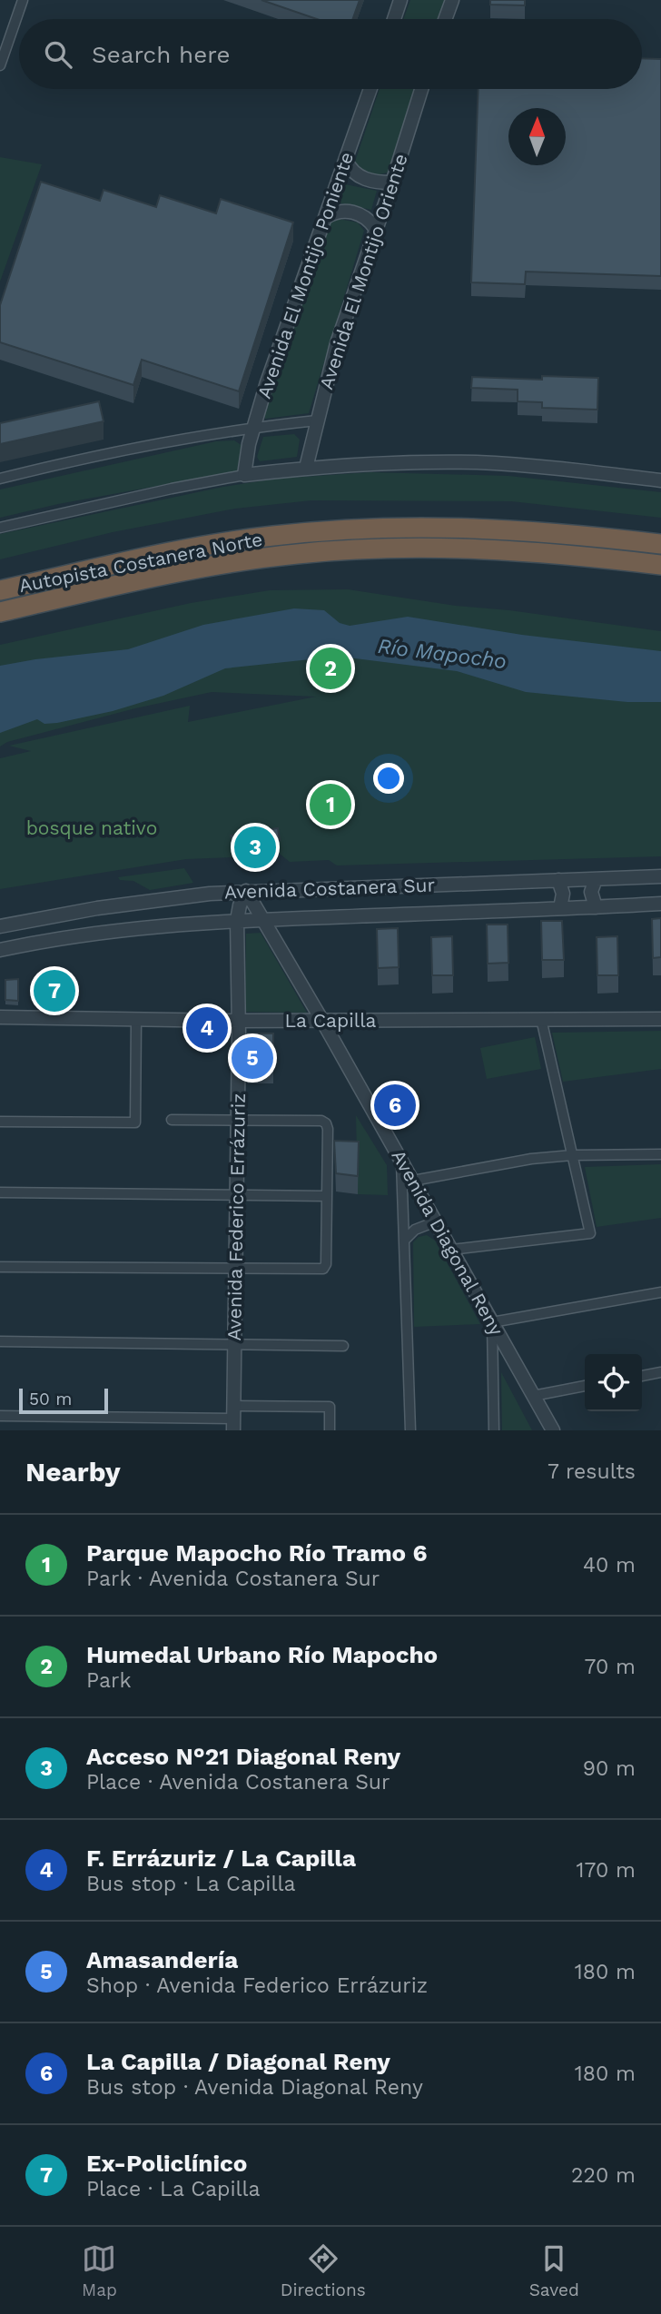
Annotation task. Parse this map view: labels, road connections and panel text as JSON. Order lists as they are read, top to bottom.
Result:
{
  "streets": {
    "highway": ["Autopista Costanera Norte"],
    "street": [
      "Avenida El Montijo Oriente",
      "Avenida El Montijo Poniente",
      "Avenida Costanera Sur",
      "La Capilla",
      "Avenida Federico Errázuriz",
      "Avenida Diagonal Reny"
    ]
  },
  "crossings": [
    ["Avenida Costanera Sur", "Avenida Federico Errázuriz"],
    ["Avenida Costanera Sur", "Avenida Diagonal Reny"],
    ["La Capilla", "Avenida Federico Errázuriz"],
    ["La Capilla", "Avenida Diagonal Reny"],
    ["Avenida Federico Errázuriz", "Avenida Diagonal Reny"]
  ],
  "water": ["Río Mapocho"],
  "parks": ["bosque nativo"],
  "scale_bar": "50 m",
  "north": "top",
  "page": {
    "search": "Search here",
    "pins": [
      "2",
      "1",
      "3",
      "7",
      "4",
      "5",
      "6"
    ],
    "scale": "50 m",
    "heading": ["Nearby", "7 results"],
    "list": [
      {
        "mark": "1",
        "name": "Parque Mapocho Río Tramo 6",
        "note": "Park · Avenida Costanera Sur",
        "value": "40 m"
      },
      {
        "mark": "2",
        "name": "Humedal Urbano Río Mapocho",
        "note": "Park",
        "value": "70 m"
      },
      {
        "mark": "3",
        "name": "Acceso N°21 Diagonal Reny",
        "note": "Place · Avenida Costanera Sur",
        "value": "90 m"
      },
      {
        "mark": "4",
        "name": "F. Errázuriz / La Capilla",
        "note": "Bus stop · La Capilla",
        "value": "170 m"
      },
      {
        "mark": "5",
        "name": "Amasandería",
        "note": "Shop · Avenida Federico Errázuriz",
        "value": "180 m"
      },
      {
        "mark": "6",
        "name": "La Capilla / Diagonal Reny",
        "note": "Bus stop · Avenida Diagonal Reny",
        "value": "180 m"
      },
      {
        "mark": "7",
        "name": "Ex-Policlínico",
        "note": "Place · La Capilla",
        "value": "220 m"
      }
    ],
    "nav": ["Map", "Directions", "Saved"]
  }
}
